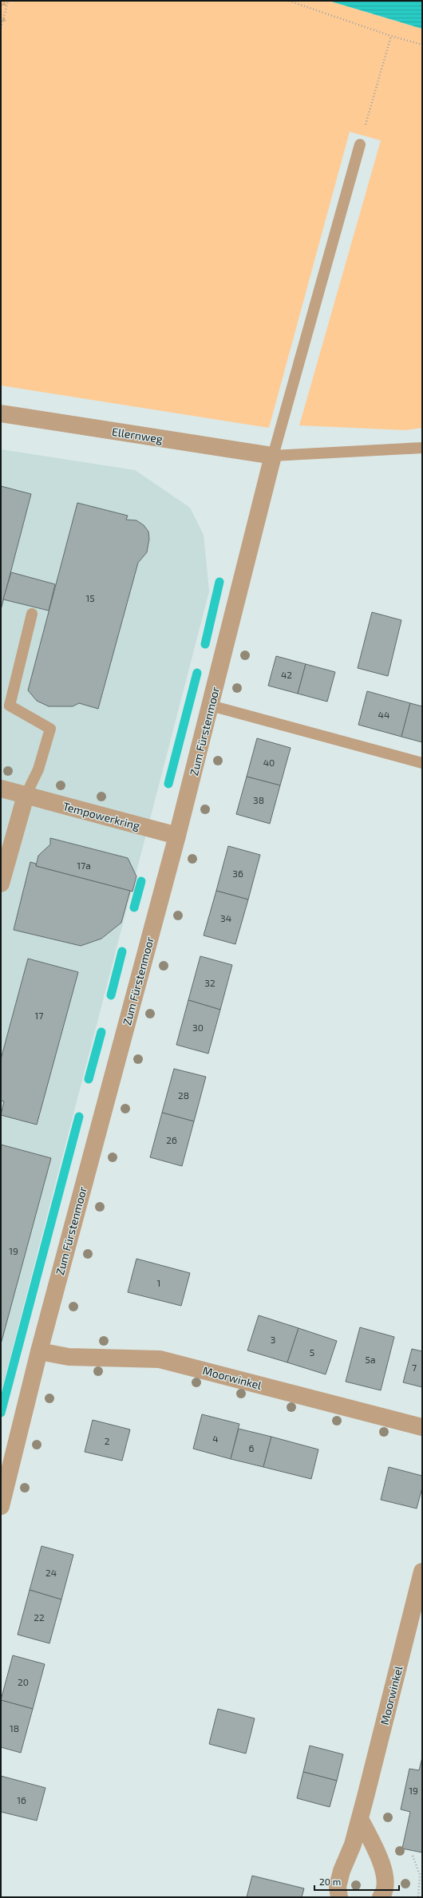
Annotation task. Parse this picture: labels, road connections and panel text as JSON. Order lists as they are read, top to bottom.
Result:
{
  "streets": {
    "street": [
      "Ellernweg",
      "Zum Fürstenmoor",
      "Tempowerkring",
      "Moorwinkel"
    ]
  },
  "crossings": [
    ["Ellernweg", "Zum Fürstenmoor"],
    ["Zum Fürstenmoor", "Tempowerkring"],
    ["Zum Fürstenmoor", "Moorwinkel"]
  ],
  "house_numbers": [
    "15",
    "42",
    "44",
    "40",
    "38",
    "17a",
    "36",
    "34",
    "32",
    "17",
    "30",
    "28",
    "26",
    "19",
    "1",
    "3",
    "5",
    "5a",
    "7",
    "4",
    "2",
    "6",
    "24",
    "22",
    "20",
    "18",
    "19",
    "16"
  ],
  "scale_bar": "20 m"
}
